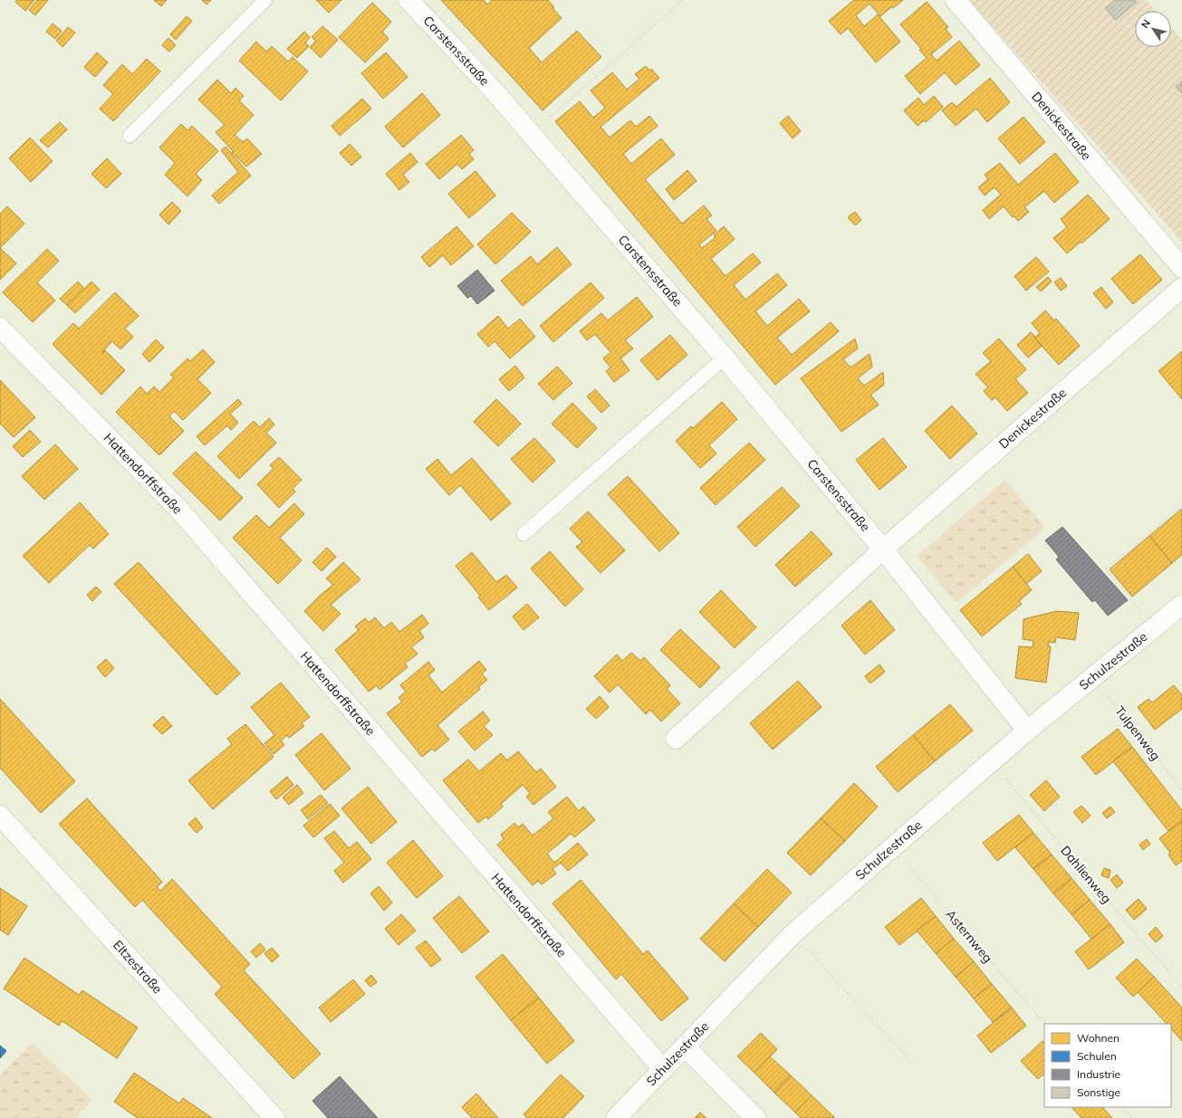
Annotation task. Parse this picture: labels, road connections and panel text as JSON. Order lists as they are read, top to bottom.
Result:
{
  "streets": {
    "street": [
      "Carstensstraße",
      "Denickestraße",
      "Hattendorffstraße",
      "Schulzestraße",
      "Eltzestraße"
    ],
    "path": ["Tulpenweg", "Dahlienweg", "Asternweg"]
  },
  "crossings": [
    ["Carstensstraße", "Denickestraße"],
    ["Carstensstraße", "Schulzestraße"],
    ["Hattendorffstraße", "Schulzestraße"],
    ["Schulzestraße", "Tulpenweg"],
    ["Schulzestraße", "Dahlienweg"],
    ["Schulzestraße", "Asternweg"]
  ],
  "legend": [
    "Wohnen",
    "Schulen",
    "Industrie",
    "Sonstige"
  ],
  "north": "top left"
}
